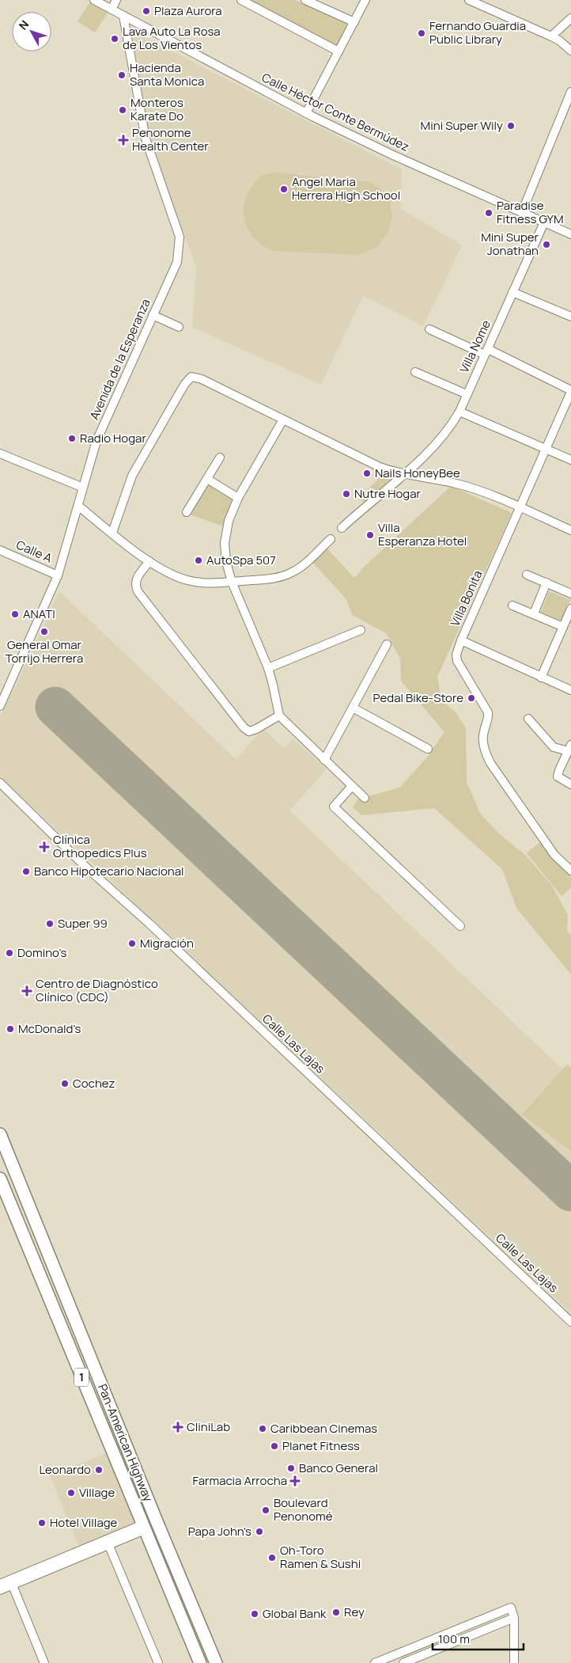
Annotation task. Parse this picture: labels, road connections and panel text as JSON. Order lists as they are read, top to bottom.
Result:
{
  "streets": {
    "highway": ["1", "Pan-American Highway"],
    "street": [
      "Calle Héctor Conte Bermúdez",
      "Villa Nome",
      "Avenida de la Esperanza",
      "Calle A",
      "Villa Bonita",
      "Calle Las Lajas"
    ]
  },
  "crossings": [
    ["Calle Héctor Conte Bermúdez", "Villa Nome"],
    ["Calle Héctor Conte Bermúdez", "Avenida de la Esperanza"],
    ["Avenida de la Esperanza", "Calle A"]
  ],
  "places": {
    "other": [
      "Plaza Aurora",
      "Fernando Guardia Public Library",
      "Lava Auto La Rosa de Los Vientos",
      "Hacienda Santa Monica",
      "Monteros Karate Do",
      "Mini Super Wily",
      "Angel Maria Herrera High School",
      "Paradise Fitness GYM",
      "Mini Super Jonathan",
      "Radio Hogar",
      "Nails HoneyBee",
      "Nutre Hogar",
      "Villa Esperanza Hotel",
      "AutoSpa 507",
      "ANATI",
      "General Omar Torrijo Herrera",
      "Pedal Bike-Store",
      "Banco Hipotecario Nacional",
      "Super 99",
      "Migración",
      "Domino's",
      "McDonald's",
      "Cochez",
      "Caribbean Cinemas",
      "Planet Fitness",
      "Banco General",
      "Leonardo",
      "Village",
      "Boulevard Penonomé",
      "Hotel Village",
      "Papa John's",
      "Oh-Toro Ramen & Sushi",
      "Rey",
      "Global Bank"
    ],
    "health": [
      "Penonome Health Center",
      "Clínica Orthopedics Plus",
      "Centro de Diagnóstico Clínico (CDC)",
      "CliniLab",
      "Farmacia Arrocha"
    ]
  },
  "scale_bar": "100 m",
  "north": "top left"
}
